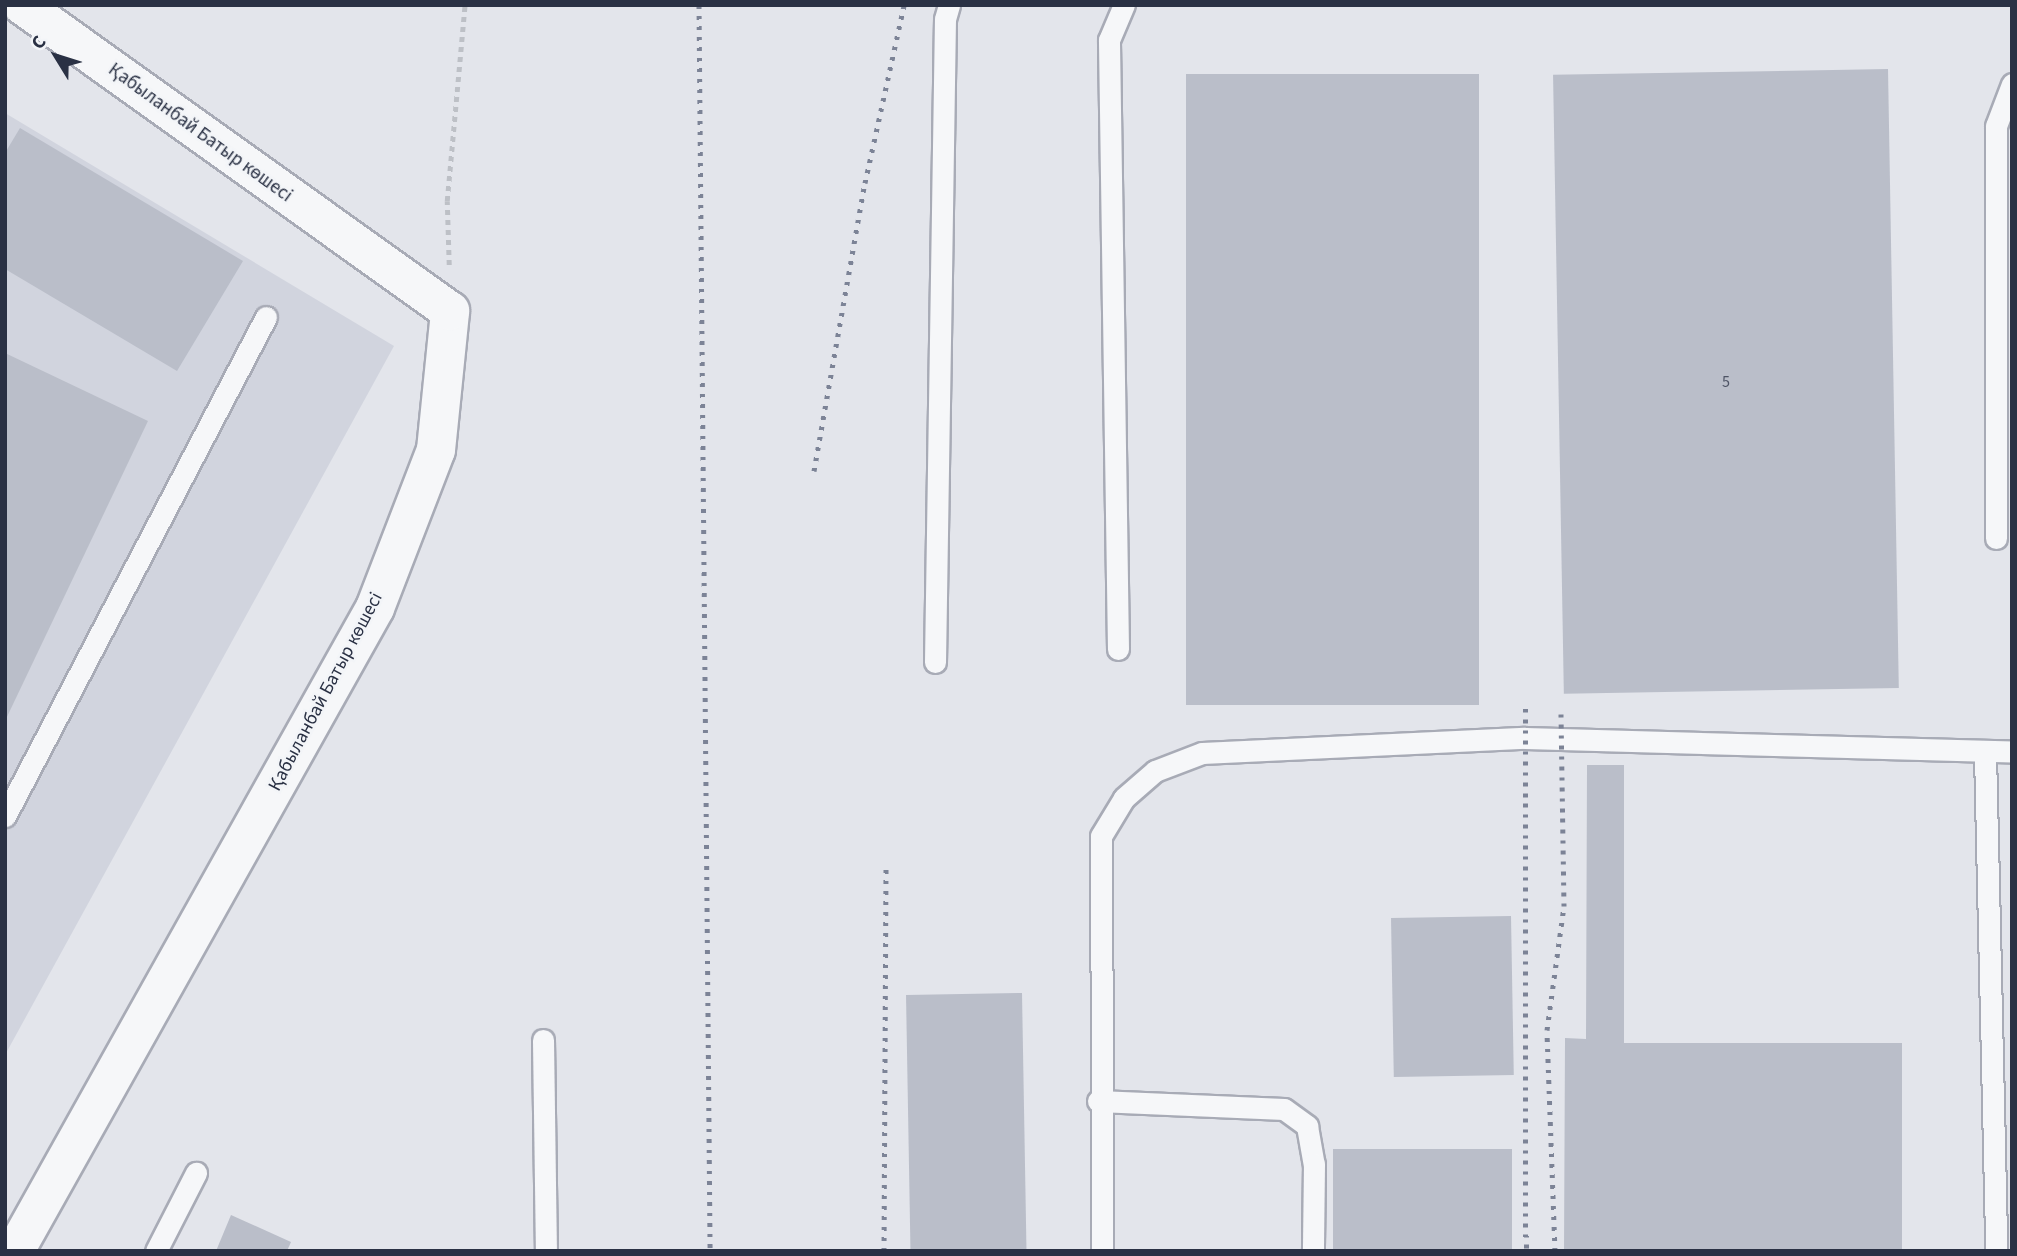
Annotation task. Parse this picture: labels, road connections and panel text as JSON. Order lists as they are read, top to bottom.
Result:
{
  "streets": {
    "street": ["Қабыланбай Батыр көшесі"]
  },
  "house_numbers": ["5"],
  "north": "top left"
}
